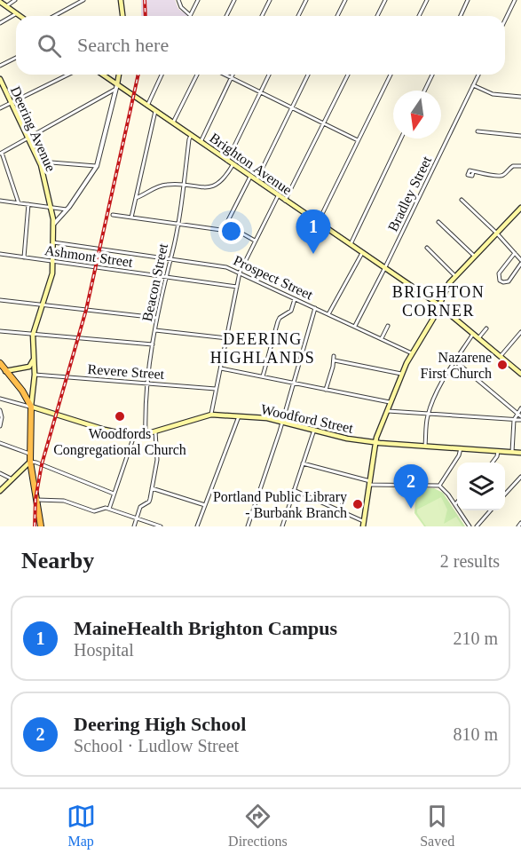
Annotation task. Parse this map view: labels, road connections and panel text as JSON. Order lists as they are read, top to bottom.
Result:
{
  "streets": {
    "main road": ["Deering Avenue", "Brighton Avenue", "Woodford Street"],
    "street": [
      "Bradley Street",
      "Ashmont Street",
      "Prospect Street",
      "Beacon Street",
      "Revere Street"
    ]
  },
  "crossings": [
    ["Deering Avenue", "Ashmont Street"],
    ["Deering Avenue", "Prospect Street"],
    ["Deering Avenue", "Revere Street"],
    ["Deering Avenue", "Woodford Street"],
    ["Brighton Avenue", "Bradley Street"],
    ["Brighton Avenue", "Beacon Street"],
    ["Bradley Street", "Prospect Street"],
    ["Ashmont Street", "Beacon Street"],
    ["Prospect Street", "Beacon Street"],
    ["Beacon Street", "Revere Street"],
    ["Beacon Street", "Woodford Street"]
  ],
  "districts": ["BRIGHTON CORNER", "DEERING HIGHLANDS"],
  "places": ["Nazarene First Church", "Woodfords Congregational Church", "Portland Public Library - Burbank Branch"],
  "north": "bottom",
  "page": {
    "search": "Search here",
    "pins": ["1", "2"],
    "heading": ["Nearby", "2 results"],
    "list": [
      {
        "mark": "1",
        "name": "MaineHealth Brighton Campus",
        "note": "Hospital",
        "value": "210 m"
      },
      {
        "mark": "2",
        "name": "Deering High School",
        "note": "School · Ludlow Street",
        "value": "810 m"
      }
    ],
    "nav": ["Map", "Directions", "Saved"]
  }
}
